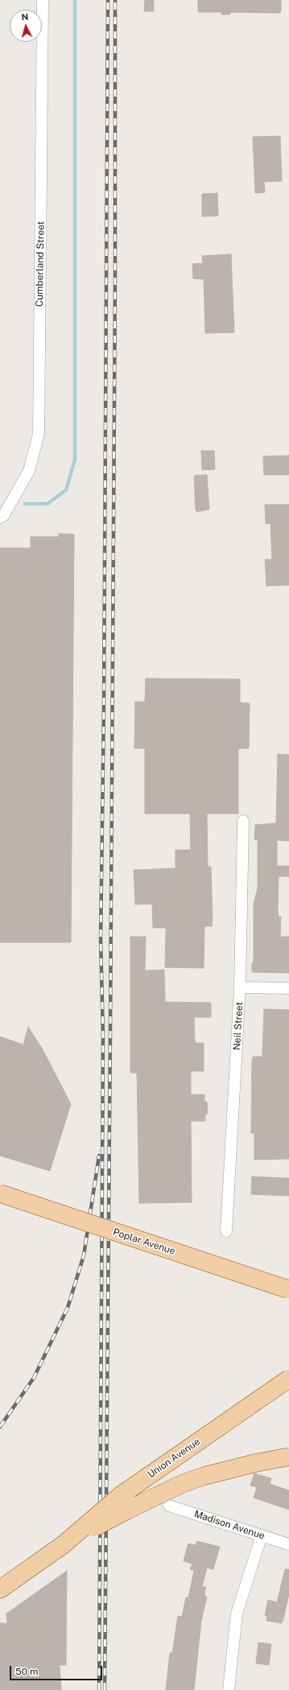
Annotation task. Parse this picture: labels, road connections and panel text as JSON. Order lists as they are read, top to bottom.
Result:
{
  "streets": {
    "main road": ["Poplar Avenue", "Union Avenue"],
    "street": ["Cumberland Street", "Neil Street", "Madison Avenue"]
  },
  "scale_bar": "50 m",
  "north": "top"
}
